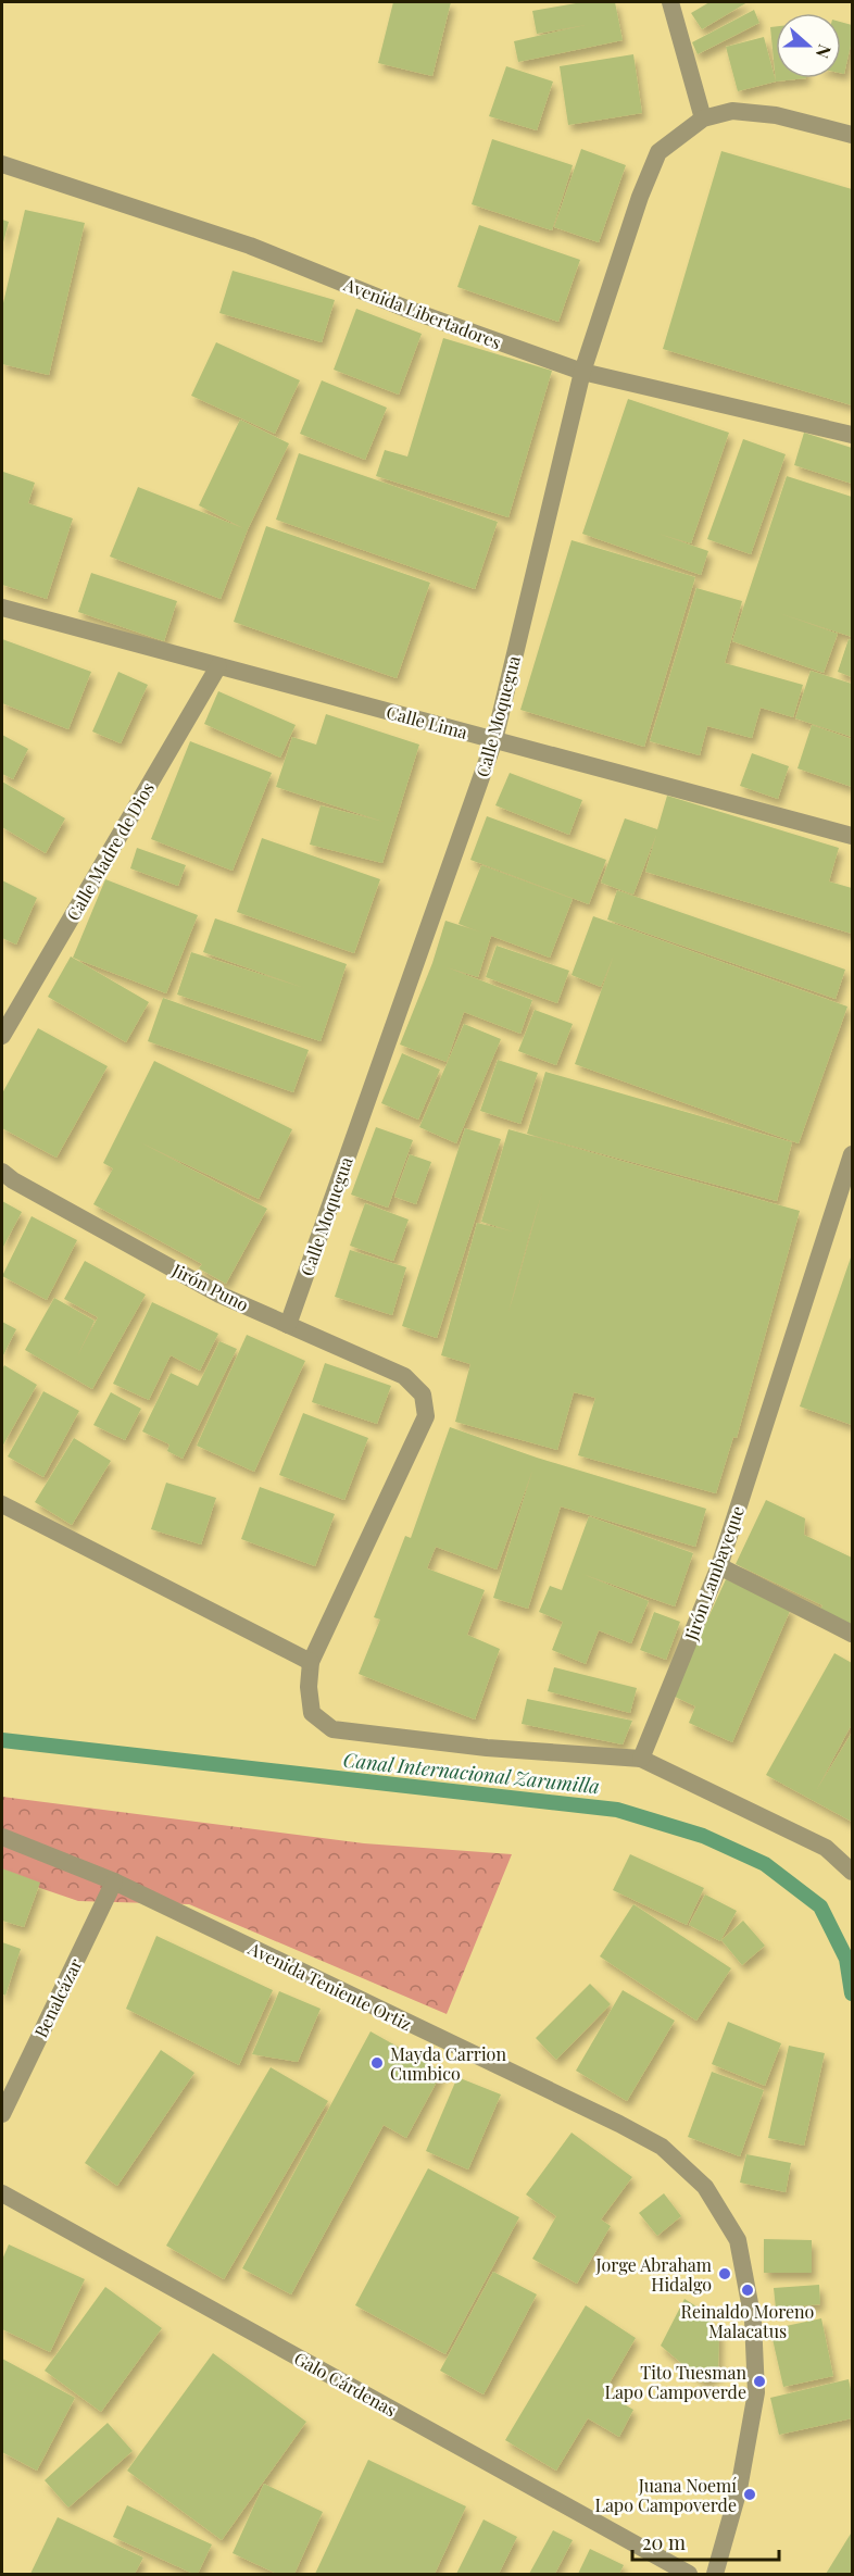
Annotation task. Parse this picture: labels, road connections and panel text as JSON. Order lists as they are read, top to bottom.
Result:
{
  "streets": {
    "street": [
      "Avenida Libertadores",
      "Calle Moquegua",
      "Calle Lima",
      "Calle Madre de Dios",
      "Jirón Puno",
      "Jirón Lambayeque",
      "Avenida Teniente Ortiz",
      "Benalcázar",
      "Galo Cárdenas"
    ]
  },
  "crossings": [
    ["Avenida Libertadores", "Calle Moquegua"],
    ["Calle Moquegua", "Calle Lima"],
    ["Calle Moquegua", "Jirón Puno"],
    ["Calle Lima", "Calle Madre de Dios"],
    ["Avenida Teniente Ortiz", "Benalcázar"]
  ],
  "water": ["Canal Internacional Zarumilla"],
  "places": [
    "Mayda Carrion Cumbico",
    "Jorge Abraham Hidalgo",
    "Reinaldo Moreno Malacatus",
    "Tito Tuesman Lapo Campoverde",
    "Juana Noemí Lapo Campoverde"
  ],
  "scale_bar": "20 m",
  "north": "right"
}
